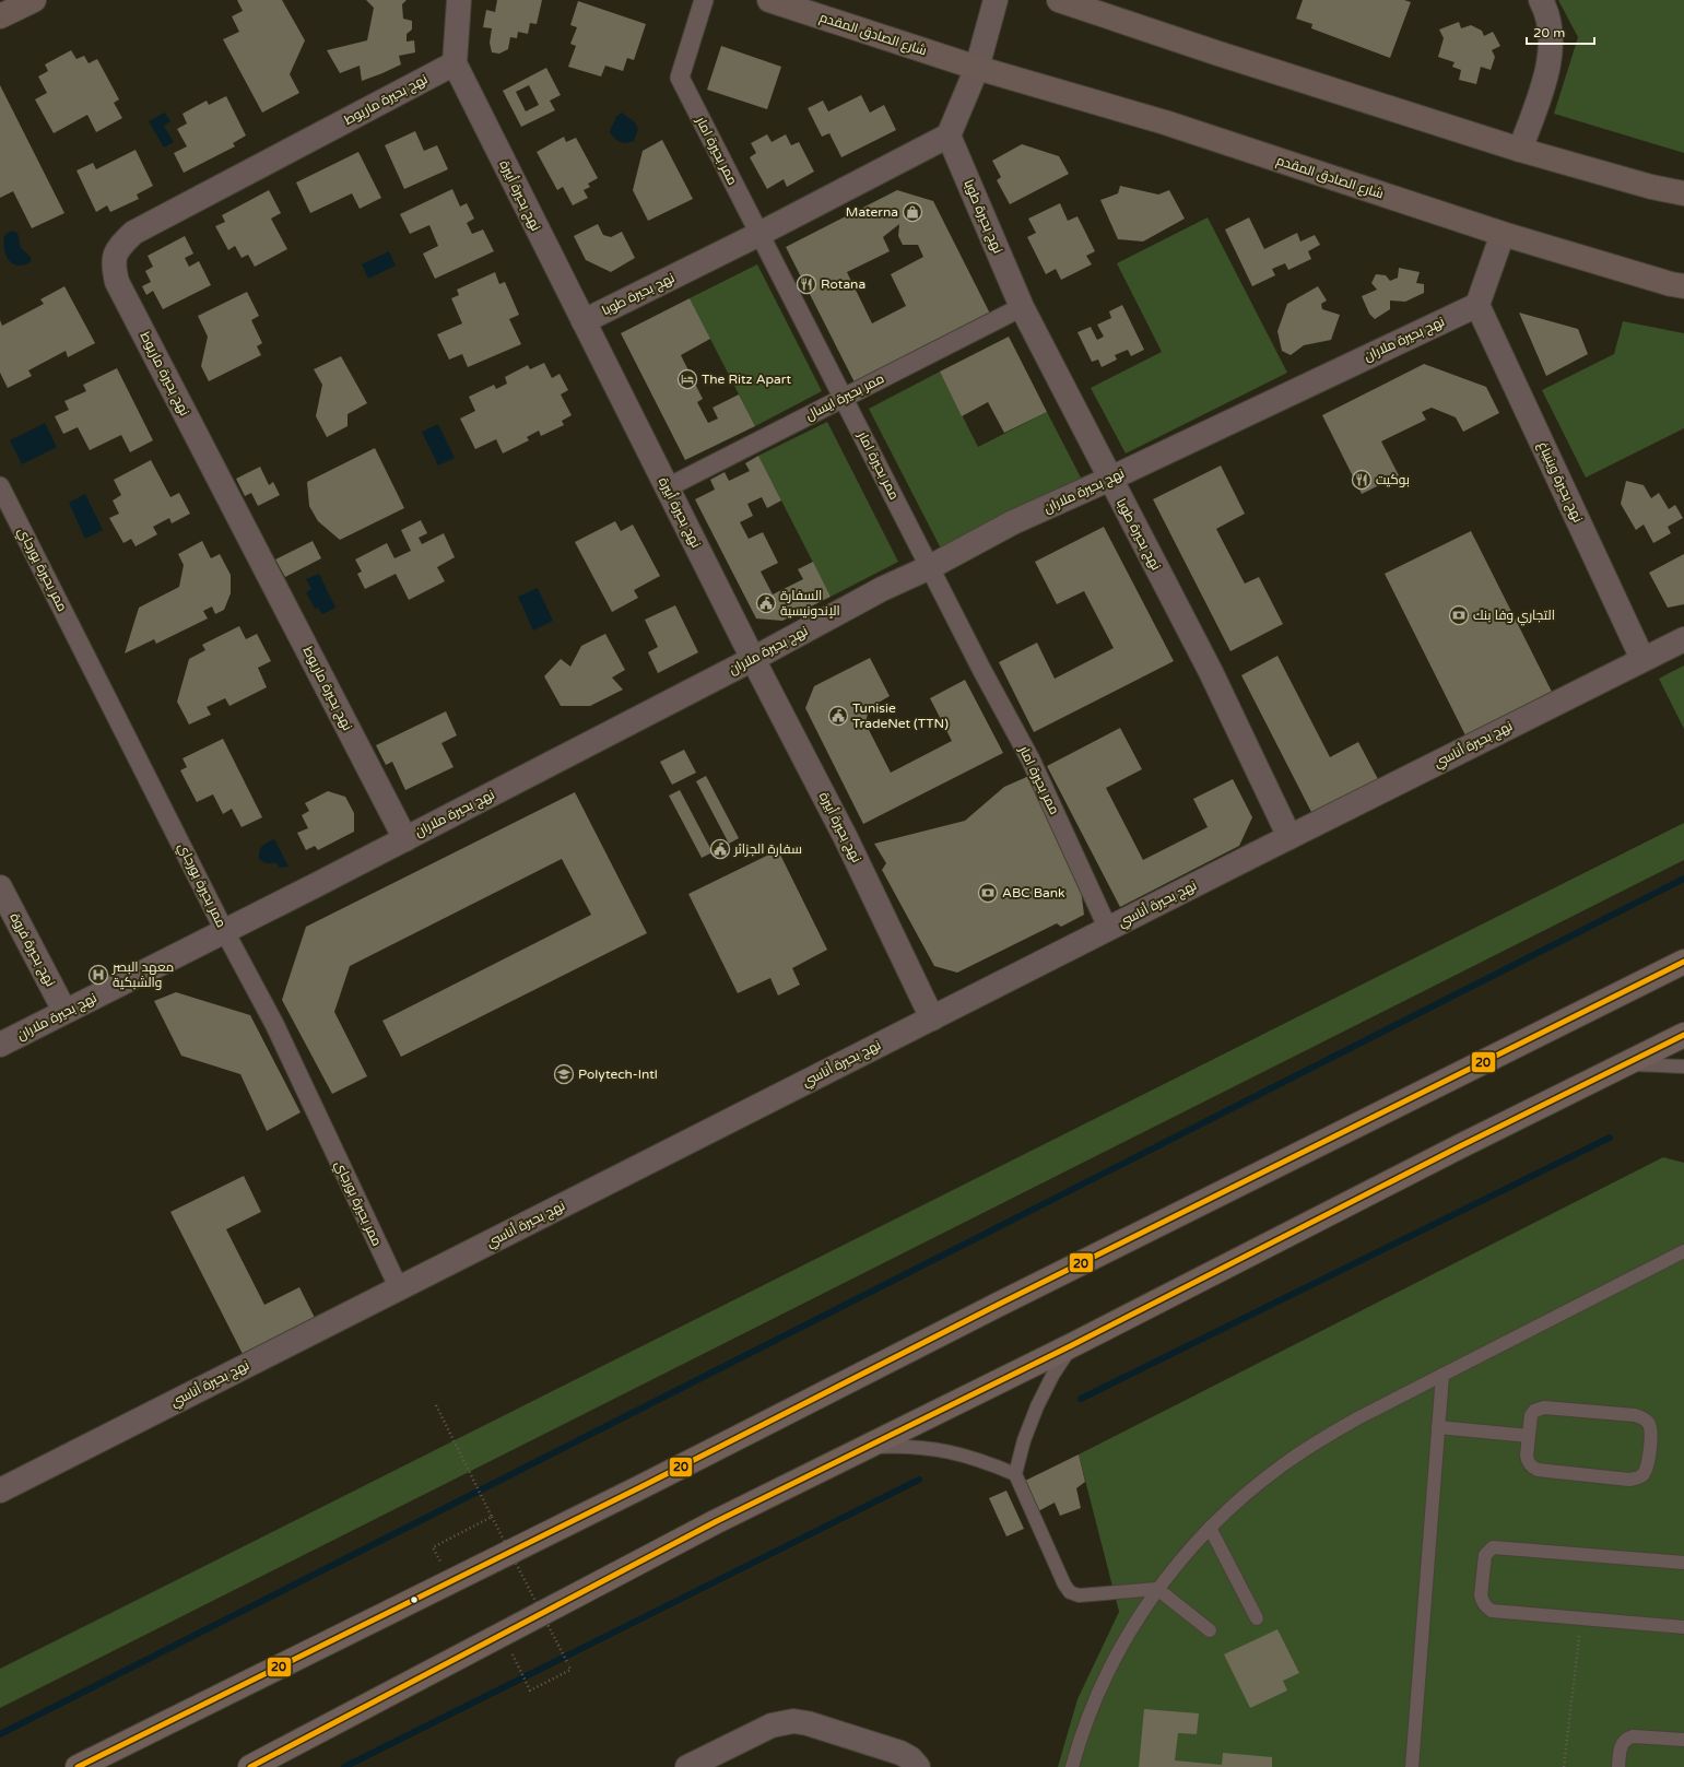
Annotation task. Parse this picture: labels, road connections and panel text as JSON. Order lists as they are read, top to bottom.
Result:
{
  "streets": {
    "main road": ["شارع الصادق المقدم"],
    "street": [
      "نهج بحيرة ماريوط",
      "ممر بحيرة امار",
      "نهج بحيرة أبيرة",
      "نهج بحيرة طوبا",
      "نهج بحيرة ملاران",
      "ممر بحيرة ايسال",
      "نهج بحيرة وينيباغ",
      "ممر بحيرة بورجاي",
      "نهج بحيرة أناسي",
      "نهج بحيرة فروة"
    ]
  },
  "crossings": [
    ["نهج بحيرة ماريوط", "نهج بحيرة أبيرة"],
    ["نهج بحيرة ماريوط", "نهج بحيرة ملاران"],
    ["ممر بحيرة امار", "نهج بحيرة طوبا"],
    ["ممر بحيرة امار", "نهج بحيرة ملاران"],
    ["ممر بحيرة امار", "ممر بحيرة ايسال"],
    ["ممر بحيرة امار", "نهج بحيرة أناسي"],
    ["نهج بحيرة أبيرة", "نهج بحيرة طوبا"],
    ["نهج بحيرة أبيرة", "نهج بحيرة ملاران"],
    ["نهج بحيرة أبيرة", "ممر بحيرة ايسال"],
    ["نهج بحيرة أبيرة", "نهج بحيرة أناسي"],
    ["نهج بحيرة طوبا", "نهج بحيرة ملاران"],
    ["نهج بحيرة طوبا", "ممر بحيرة ايسال"],
    ["نهج بحيرة طوبا", "نهج بحيرة أناسي"],
    ["نهج بحيرة ملاران", "نهج بحيرة وينيباغ"],
    ["نهج بحيرة ملاران", "ممر بحيرة بورجاي"],
    ["نهج بحيرة ملاران", "نهج بحيرة فروة"],
    ["نهج بحيرة وينيباغ", "نهج بحيرة أناسي"],
    ["ممر بحيرة بورجاي", "نهج بحيرة أناسي"]
  ],
  "places": {
    "shop": ["Materna"],
    "restaurant": ["Rotana", "بوكيت"],
    "hotel": ["The Ritz Apart"],
    "public building": ["السفارة الإندونيسية", "Tunisie TradeNet (TTN)", "سفارة الجزائر"],
    "bank": ["التجاري وفا بنك", "ABC Bank"],
    "hospital": ["معهد البصر والشبكية"],
    "school or university": ["Polytech-Intl"]
  },
  "lines": ["transit line 20"],
  "scale_bar": "20 m"
}
